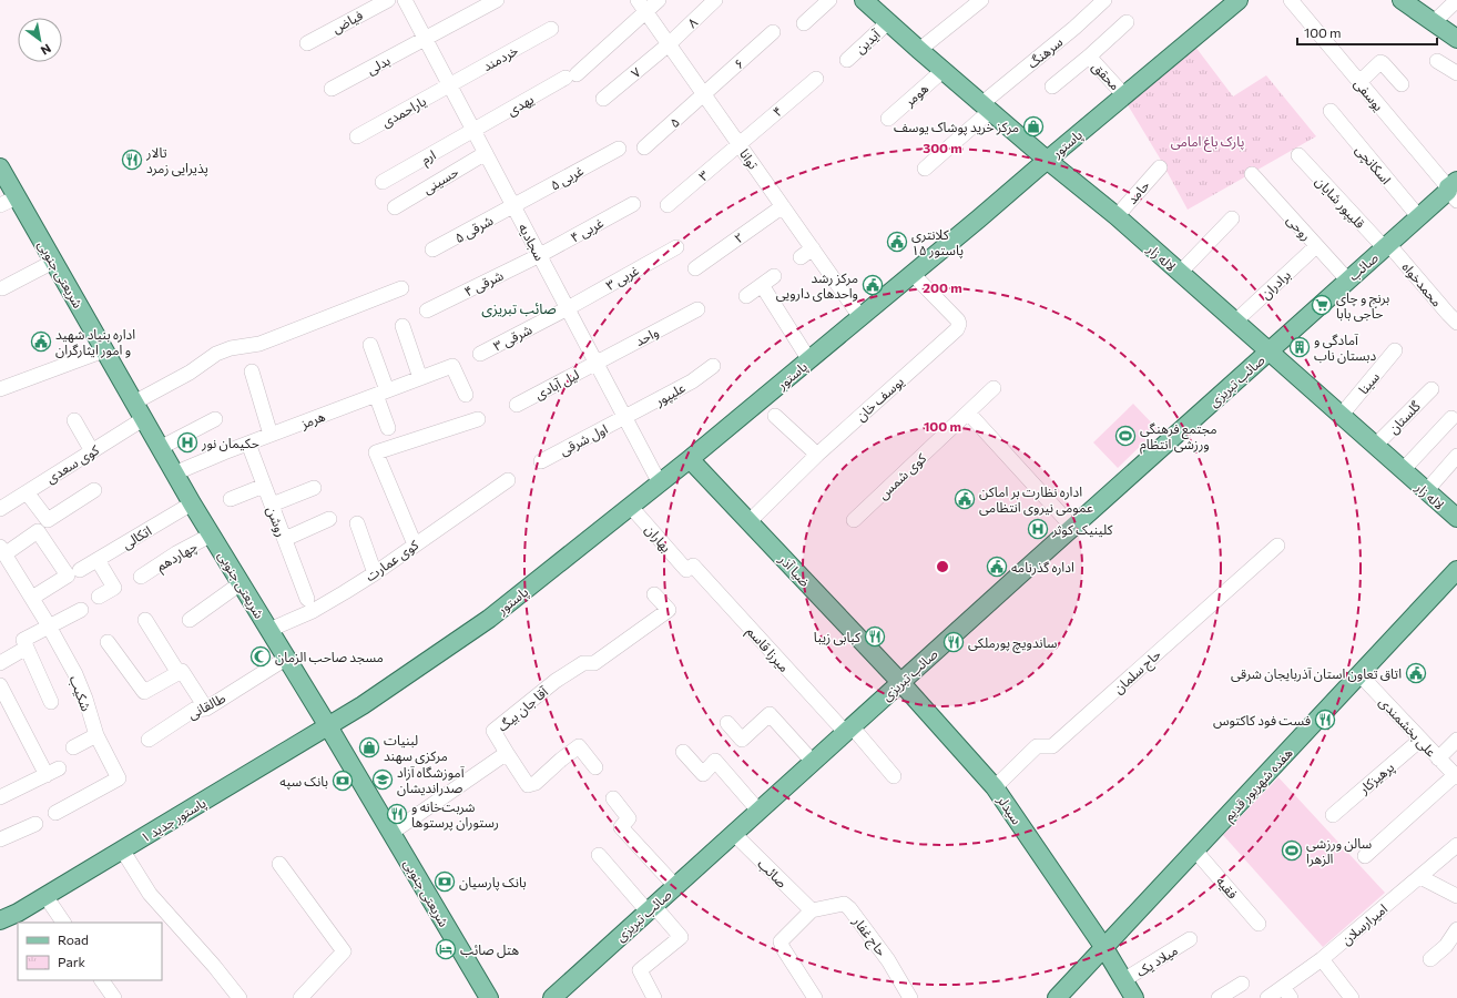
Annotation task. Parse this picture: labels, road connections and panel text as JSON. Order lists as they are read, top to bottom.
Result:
{
  "streets": {
    "main road": [
      "پاستور",
      "لاله زار",
      "صائب",
      "شریعتی جنوبی",
      "صائب تبریزی",
      "ضیا آذر",
      "هفده شهریور قدیم",
      "سیدلر",
      "پاستور جدید ۱"
    ],
    "street": [
      "فیاض",
      "۸",
      "آیدین",
      "سرهنگ",
      "خردمند",
      "۶",
      "بدلی",
      "۷",
      "محقق",
      "هومر",
      "یوسفی",
      "یهدی",
      "یاراحمدی",
      "۴",
      "۵",
      "ارم",
      "توانا",
      "اسکانچی",
      "۳",
      "۵ غربی",
      "حسینی",
      "حامد",
      "قلیپور شایان",
      "روحی",
      "۵ شرقی",
      "۴ غربی",
      "۲",
      "سجادیه",
      "۳ غربی",
      "۴ شرقی",
      "برادران",
      "محمدخواه",
      "واحد",
      "۳ شرقی",
      "سینا",
      "لیل آبادی",
      "علیپور",
      "یوسف خان",
      "گلستان",
      "هرمز",
      "اول شرقی",
      "کوی سعدی",
      "کوی شمس",
      "روشن",
      "اتکالی",
      "بهاران",
      "چهاردهم",
      "کوی عمارت",
      "میرزا قاسم",
      "حاج سلمان",
      "شکیب",
      "طالقانی",
      "آقا جان بیگ",
      "علی بخشمندی",
      "پرهیزکار",
      "فقیه",
      "امیرارسلان",
      "حاج غفار",
      "میلاد یک"
    ]
  },
  "crossings": [
    ["۸", "۷"],
    ["۸", "توانا"],
    ["آیدین", "لاله زار"],
    ["سرهنگ", "لاله زار"],
    ["خردمند", "یاراحمدی"],
    ["خردمند", "سجادیه"],
    ["۶", "۵"],
    ["۶", "توانا"],
    ["بدلی", "سجادیه"],
    ["۷", "توانا"],
    ["محقق", "پاستور"],
    ["هومر", "لاله زار"],
    ["یوسفی", "صائب"],
    ["یهدی", "ارم"],
    ["یهدی", "توانا"],
    ["یهدی", "سجادیه"],
    ["یاراحمدی", "سجادیه"],
    ["۴", "توانا"],
    ["۴", "۳"],
    ["۵", "توانا"],
    ["پاستور", "توانا"],
    ["پاستور", "سجادیه"],
    ["پاستور", "لاله زار"],
    ["پاستور", "شریعتی جنوبی"],
    ["پاستور", "یوسف خان"],
    ["پاستور", "بهاران"],
    ["پاستور", "ضیا آذر"],
    ["پاستور", "پاستور جدید ۱"],
    ["ارم", "سجادیه"],
    ["توانا", "۳"],
    ["توانا", "۲"],
    ["اسکانچی", "صائب"],
    ["۵ غربی", "۵ شرقی"],
    ["۵ غربی", "سجادیه"],
    ["حسینی", "سجادیه"],
    ["حامد", "لاله زار"],
    ["قلیپور شایان", "صائب"],
    ["قلیپور شایان", "محمدخواه"],
    ["روحی", "صائب"],
    ["روحی", "برادران"],
    ["۵ شرقی", "سجادیه"],
    ["۴ غربی", "سجادیه"],
    ["۴ غربی", "۴ شرقی"],
    ["سجادیه", "۳ غربی"],
    ["سجادیه", "۴ شرقی"],
    ["سجادیه", "واحد"],
    ["سجادیه", "۳ شرقی"],
    ["سجادیه", "لیل آبادی"],
    ["سجادیه", "علیپور"],
    ["سجادیه", "اول شرقی"],
    ["لاله زار", "صائب"],
    ["لاله زار", "برادران"],
    ["لاله زار", "صائب تبریزی"],
    ["لاله زار", "سینا"],
    ["لاله زار", "گلستان"],
    ["صائب", "محمدخواه"],
    ["صائب", "صائب تبریزی"],
    ["صائب", "حاج غفار"],
    ["شریعتی جنوبی", "هرمز"],
    ["شریعتی جنوبی", "کوی سعدی"],
    ["شریعتی جنوبی", "اتکالی"],
    ["شریعتی جنوبی", "چهاردهم"],
    ["شریعتی جنوبی", "کوی عمارت"],
    ["شریعتی جنوبی", "طالقانی"],
    ["شریعتی جنوبی", "آقا جان بیگ"],
    ["شریعتی جنوبی", "پاستور جدید ۱"],
    ["۳ غربی", "۳ شرقی"],
    ["واحد", "لیل آبادی"],
    ["صائب تبریزی", "ضیا آذر"],
    ["صائب تبریزی", "میرزا قاسم"],
    ["صائب تبریزی", "سیدلر"],
    ["علیپور", "اول شرقی"],
    ["یوسف خان", "ضیا آذر"],
    ["هرمز", "روشن"],
    ["بهاران", "میرزا قاسم"],
    ["ضیا آذر", "سیدلر"],
    ["حاج سلمان", "سیدلر"],
    ["علی بخشمندی", "پرهیزکار"],
    ["علی بخشمندی", "هفده شهریور قدیم"],
    ["هفده شهریور قدیم", "سیدلر"],
    ["هفده شهریور قدیم", "فقیه"],
    ["سیدلر", "میلاد یک"]
  ],
  "districts": ["صائب تبریزی"],
  "parks": ["پارک باغ امامی"],
  "places": {
    "shop": ["مرکز خرید پوشاک یوسف", "لبنیات مرکزی سهند"],
    "restaurant": [
      "تالار پذیرایی زمرد",
      "کبابی زیبا",
      "ساندویچ پورملکی",
      "فست فود کاکتوس",
      "شربت‌خانه و رستوران پرستوها"
    ],
    "public building": [
      "کلانتری ۱۵ پاستور",
      "مرکز رشد واحدهای دارویی",
      "اداره بنیاد شهید و امور ایثارگران",
      "اداره نظارت بر اماکن عمومی نیروی انتظامی",
      "اداره گذرنامه",
      "اتاق تعاون استان آذربایجان شرقی"
    ],
    "supermarket": ["برنج و چای حاجی بابا"],
    "building": ["آمادگی و دبستان ناب"],
    "sports": ["مجتمع فرهنگی ورزشی انتظام", "سالن ورزشی الزهرا"],
    "hospital": ["حکیمان نور", "کلینیک کوثر"],
    "mosque": ["مسجد صاحب الزمان"],
    "school or university": ["آموزشگاه آزاد صدراندیشان"],
    "bank": ["بانک سپه", "بانک پارسیان"],
    "hotel": ["هتل صائب"]
  },
  "legend": ["Road", "Park"],
  "scale_bar": "100 m",
  "north": "bottom right",
  "rings": ["300 m", "200 m", "100 m"]
}
